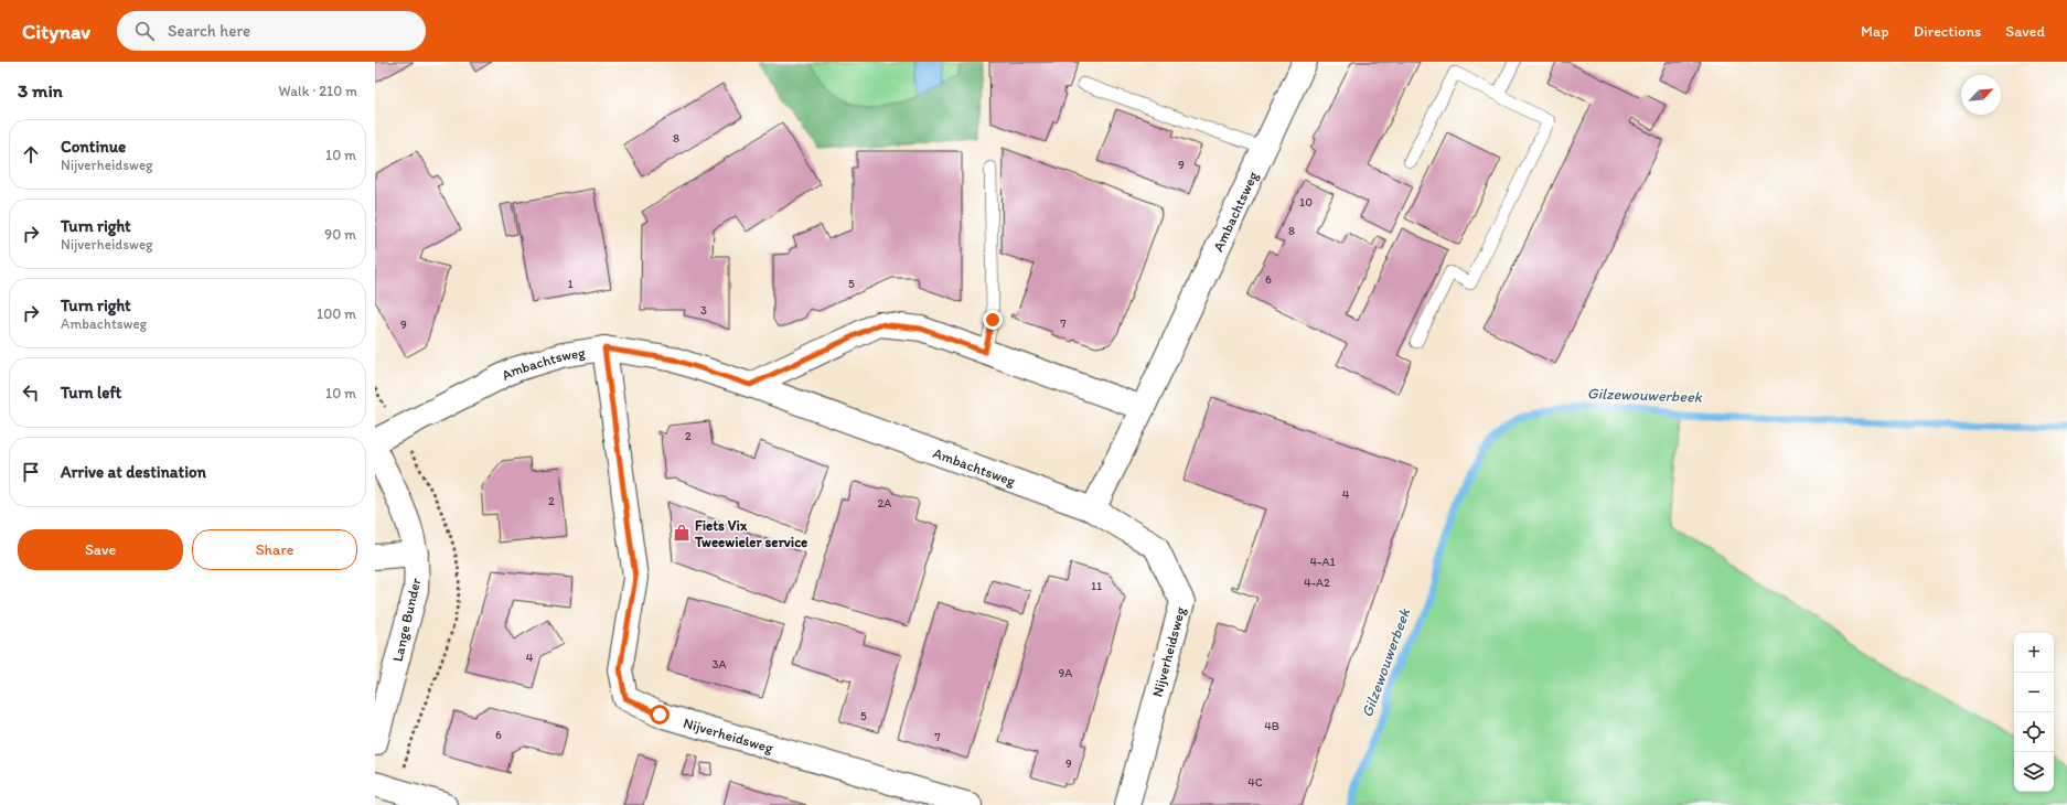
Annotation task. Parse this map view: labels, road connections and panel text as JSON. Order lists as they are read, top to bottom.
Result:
{
  "streets": {
    "street": ["Ambachtsweg", "Lange Bunder", "Nijverheidsweg"]
  },
  "crossings": [
    ["Ambachtsweg", "Nijverheidsweg"]
  ],
  "water": ["Gilzewouwerbeek"],
  "places": {
    "shop": ["Fiets Vix Tweewieler service"]
  },
  "house_numbers": [
    "8",
    "9",
    "10",
    "8",
    "6",
    "1",
    "5",
    "3",
    "7",
    "9",
    "2",
    "4",
    "2",
    "2A",
    "4-A1",
    "4-A2",
    "11",
    "4",
    "3A",
    "9A",
    "5",
    "4B",
    "6",
    "7",
    "9",
    "4C"
  ],
  "north": "top right",
  "page": {
    "header": "Citynav",
    "search": "Search here",
    "nav": ["Map", "Directions", "Saved"],
    "heading": ["3 min", "Walk · 210 m"],
    "list": [
      ["Continue", "Nijverheidsweg", "10 m"],
      ["Turn right", "Nijverheidsweg", "90 m"],
      ["Turn right", "Ambachtsweg", "100 m"],
      ["Turn left", "10 m"],
      "Arrive at destination"
    ],
    "buttons": ["Save", "Share"],
    "map_buttons": ["+", "−"]
  }
}
